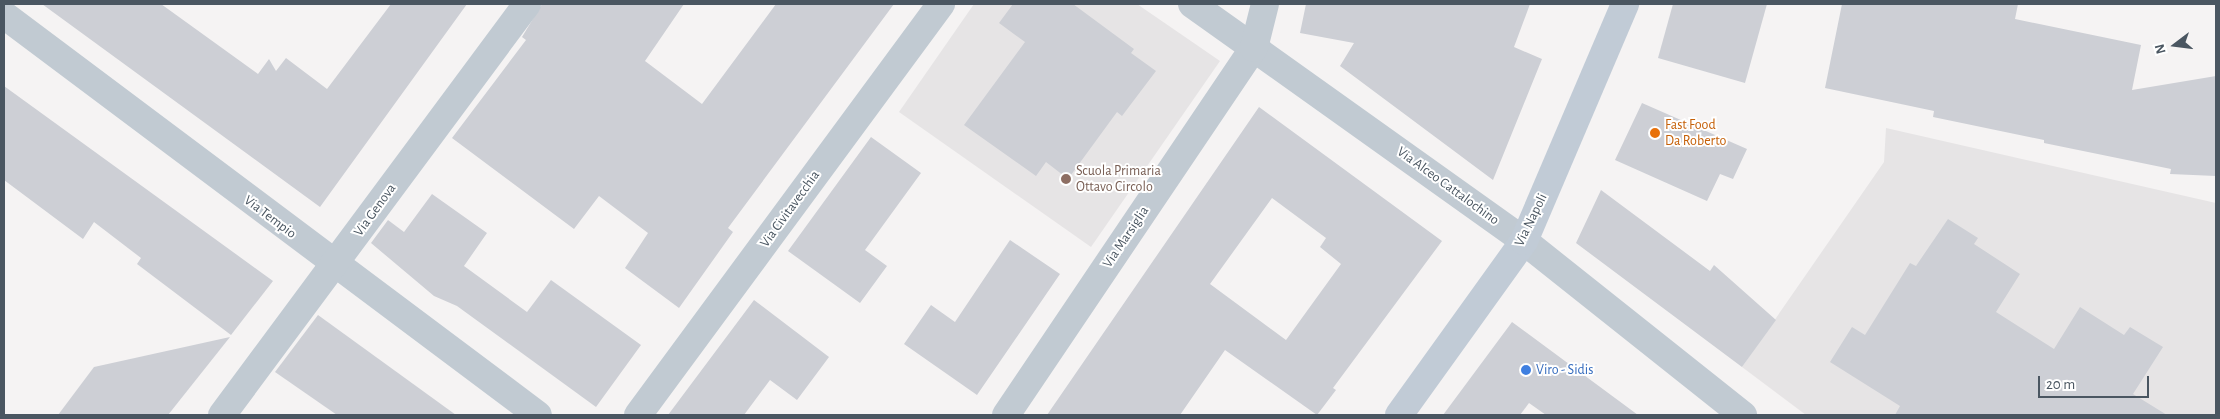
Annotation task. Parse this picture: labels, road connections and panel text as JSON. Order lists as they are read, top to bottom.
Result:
{
  "streets": {
    "main road": ["Via Napoli"],
    "street": [
      "Via Alceo Cattalochino",
      "Via Civitavecchia",
      "Via Genova",
      "Via Tempio",
      "Via Marsiglia"
    ]
  },
  "crossings": [
    ["Via Alceo Cattalochino", "Via Napoli"],
    ["Via Alceo Cattalochino", "Via Marsiglia"],
    ["Via Genova", "Via Tempio"]
  ],
  "places": ["Fast Food Da Roberto", "Scuola Primaria Ottavo Circolo", "Viro - Sidis"],
  "scale_bar": "20 m",
  "north": "left"
}
